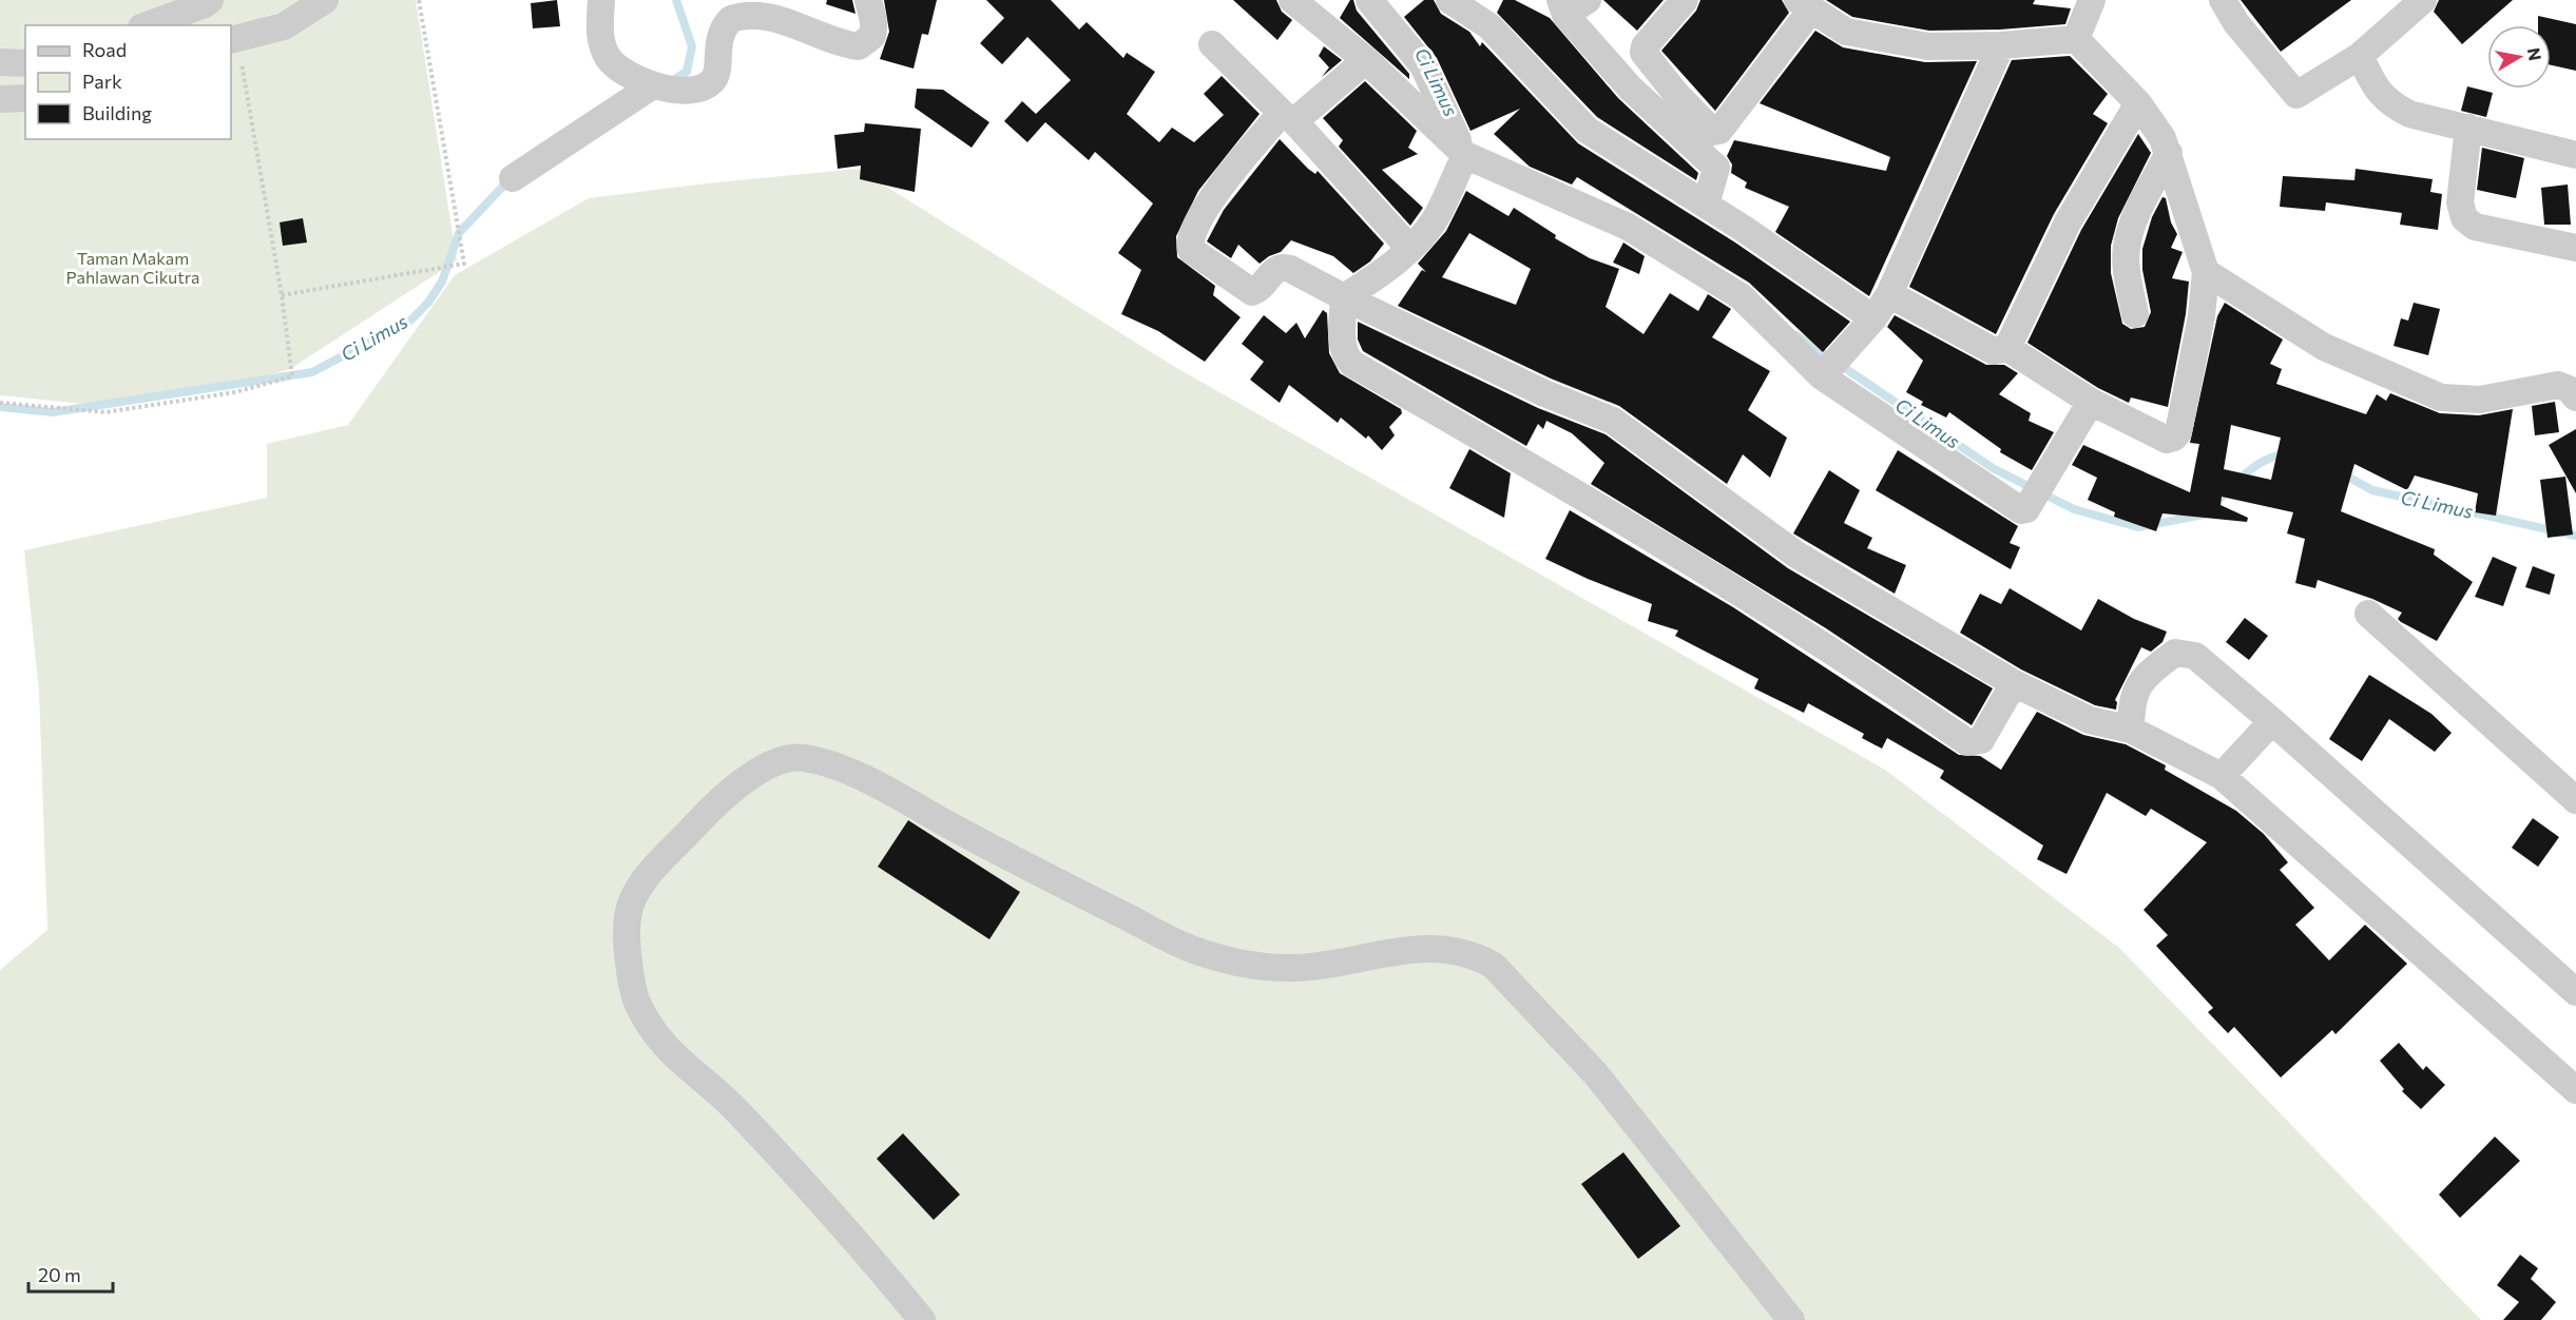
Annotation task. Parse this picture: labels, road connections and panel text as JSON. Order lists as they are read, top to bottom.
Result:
{
  "water": ["Ci Limus"],
  "parks": ["Taman Makam Pahlawan Cikutra"],
  "legend": ["Road", "Park", "Building"],
  "scale_bar": "20 m",
  "north": "right"
}
